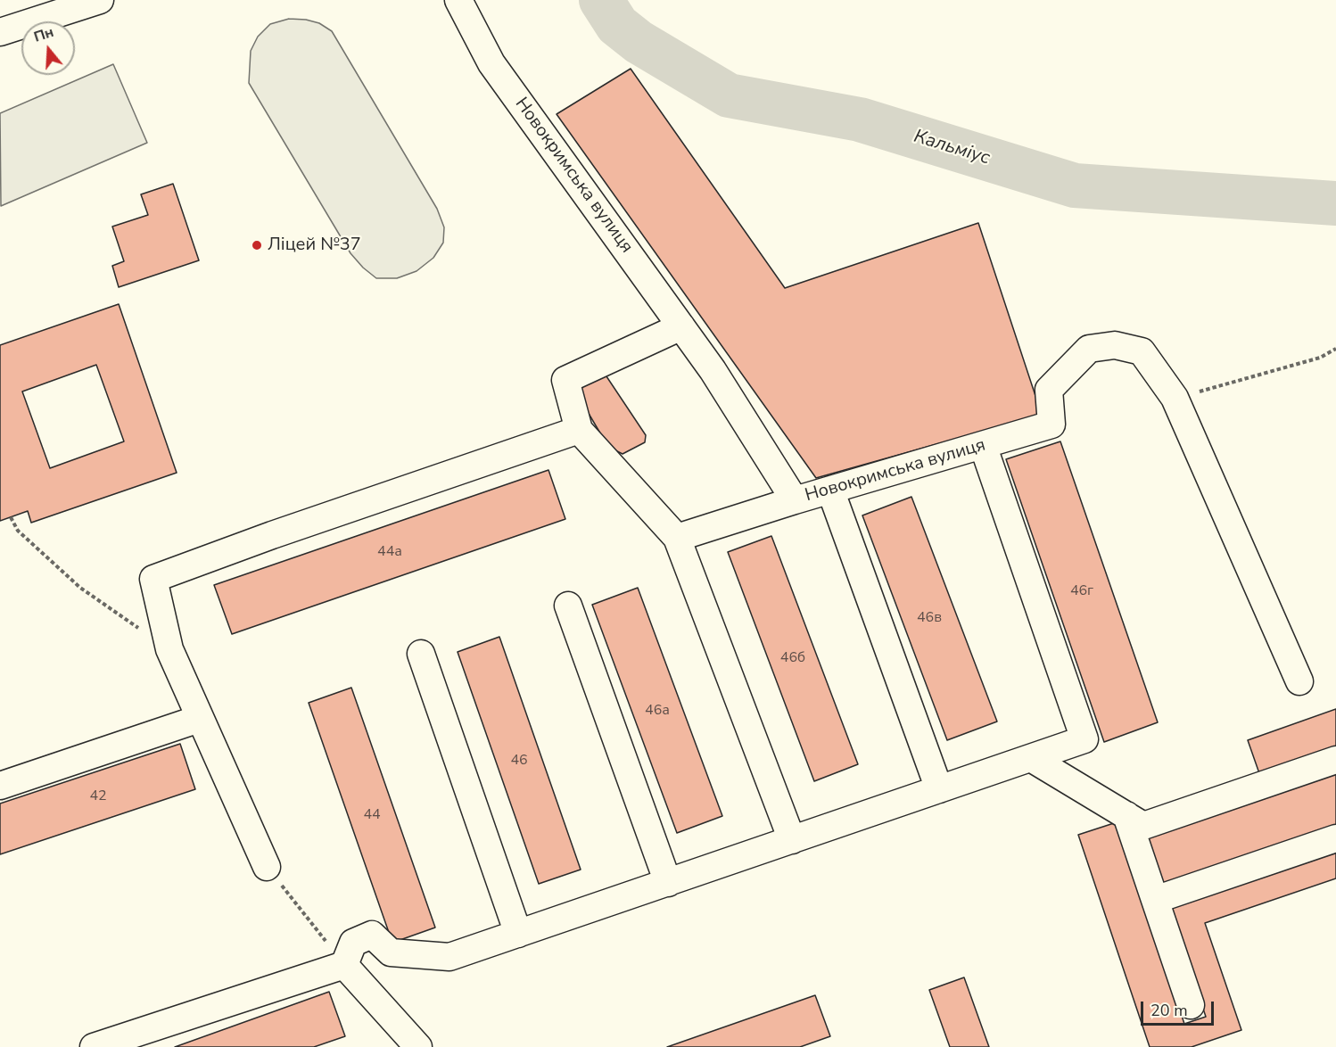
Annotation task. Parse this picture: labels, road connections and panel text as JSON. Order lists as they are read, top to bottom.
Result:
{
  "streets": {
    "street": ["Новокримська вулиця"]
  },
  "water": ["Кальміус"],
  "places": ["Ліцей №37"],
  "house_numbers": [
    "44а",
    "46г",
    "46в",
    "46б",
    "46а",
    "46",
    "42",
    "44"
  ],
  "scale_bar": "20 m",
  "north": "top"
}
